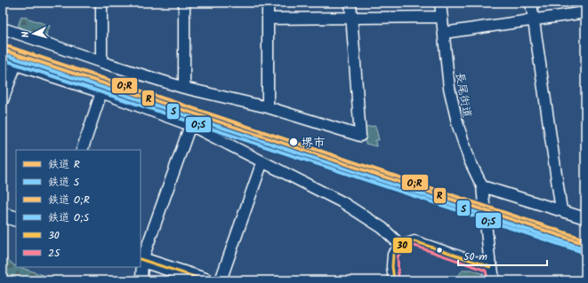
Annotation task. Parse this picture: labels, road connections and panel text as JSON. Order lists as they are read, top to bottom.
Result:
{
  "streets": {
    "street": ["長尾街道"]
  },
  "places": ["堺市"],
  "lines": [
    "rail line O;R",
    "rail line R",
    "rail line S",
    "rail line O;S",
    "transit line 30",
    "transit line 25"
  ],
  "legend": [
    "鉄道 R",
    "鉄道 S",
    "鉄道 O;R",
    "鉄道 O;S",
    "30",
    "25"
  ],
  "scale_bar": "50 m",
  "north": "left"
}
